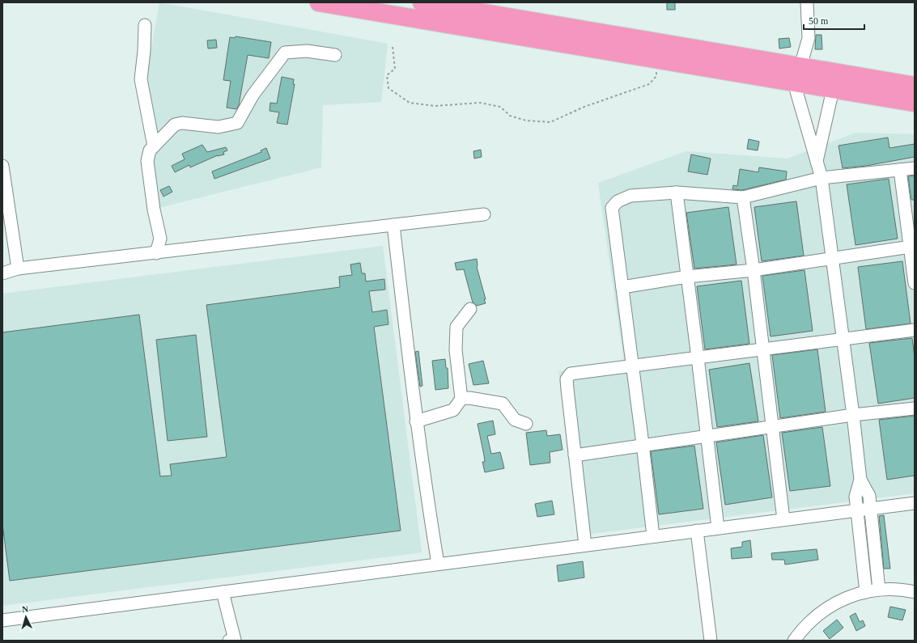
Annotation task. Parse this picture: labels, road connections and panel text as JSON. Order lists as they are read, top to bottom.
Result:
{
  "scale_bar": "50 m",
  "north": "top"
}
